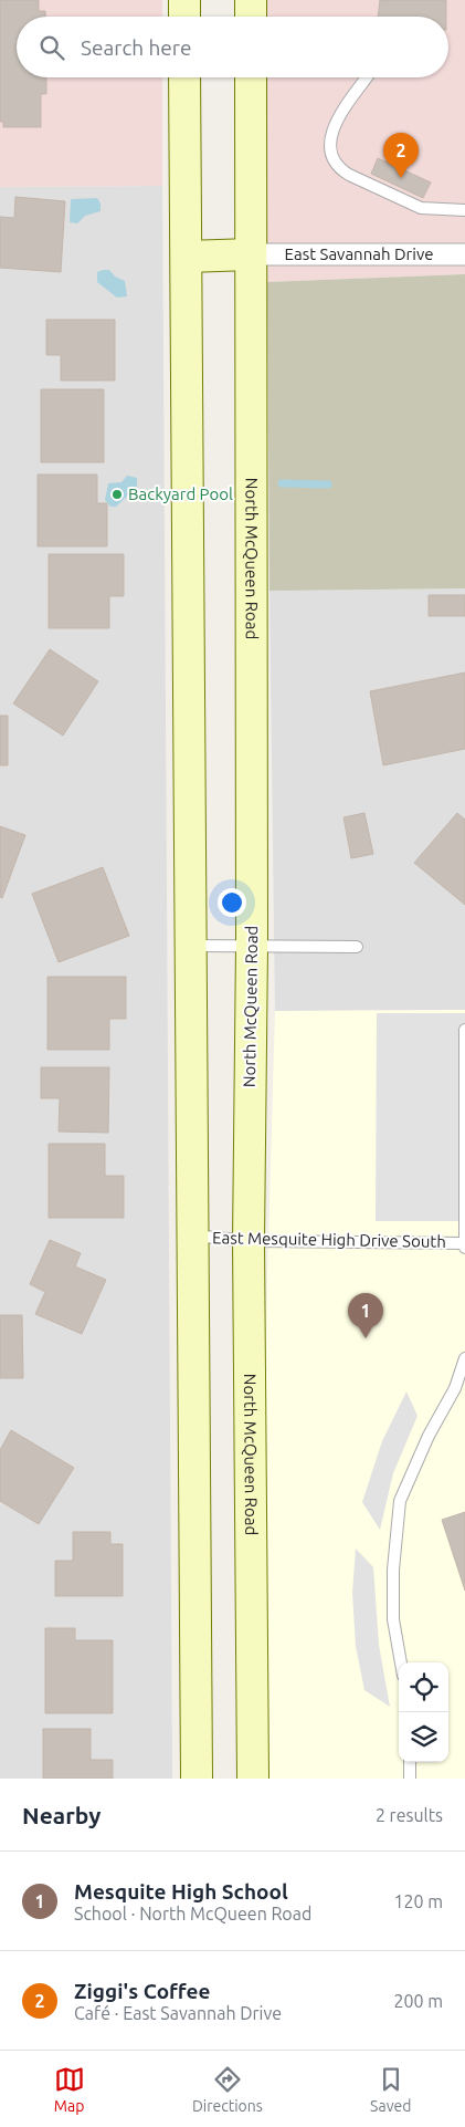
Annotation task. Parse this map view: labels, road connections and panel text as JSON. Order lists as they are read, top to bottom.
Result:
{
  "streets": {
    "main road": ["North McQueen Road"],
    "street": ["East Savannah Drive"],
    "lane": ["East Mesquite High Drive South"]
  },
  "crossings": [
    ["East Savannah Drive", "North McQueen Road"],
    ["North McQueen Road", "East Mesquite High Drive South"]
  ],
  "places": ["Backyard Pool"],
  "page": {
    "search": "Search here",
    "pins": ["2", "1"],
    "heading": ["Nearby", "2 results"],
    "list": [
      {
        "mark": "1",
        "name": "Mesquite High School",
        "note": "School · North McQueen Road",
        "value": "120 m"
      },
      {
        "mark": "2",
        "name": "Ziggi's Coffee",
        "note": "Café · East Savannah Drive",
        "value": "200 m"
      }
    ],
    "nav": ["Map", "Directions", "Saved"]
  }
}
